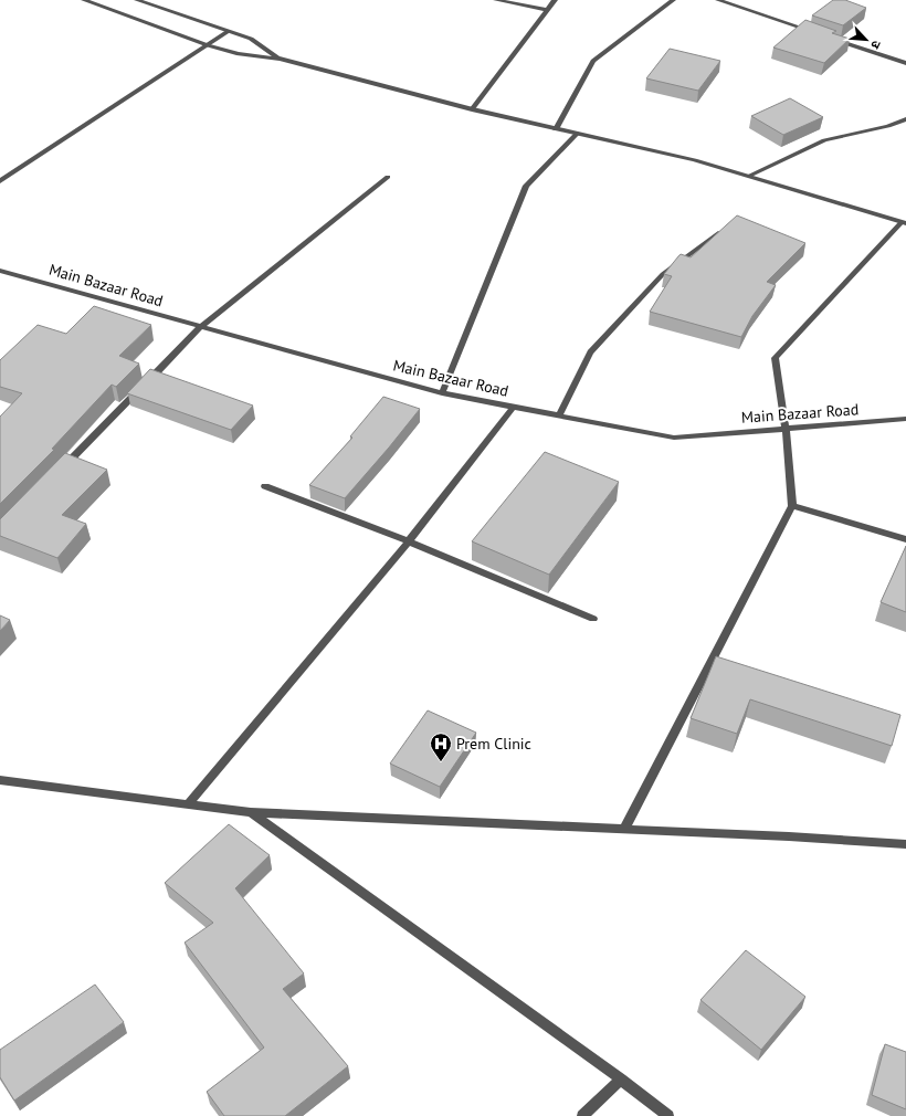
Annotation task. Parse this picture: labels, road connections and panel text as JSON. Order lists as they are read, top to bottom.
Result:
{
  "streets": {
    "street": ["Main Bazaar Road"]
  },
  "places": {
    "hospital": ["Prem Clinic"]
  },
  "north": "bottom right"
}
